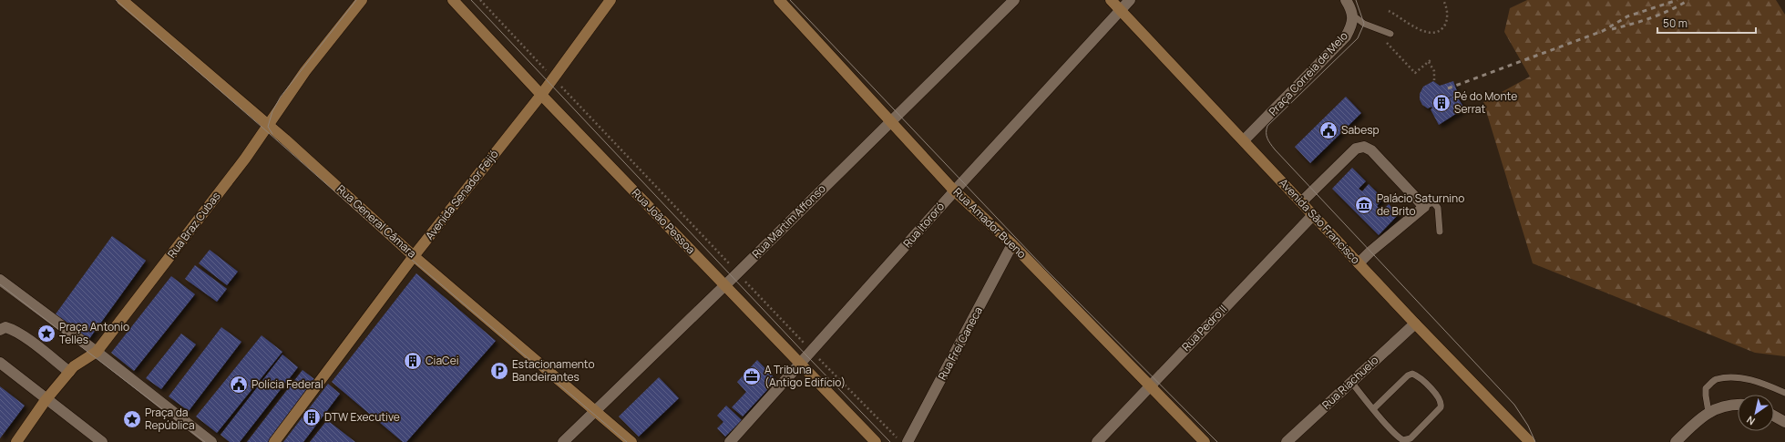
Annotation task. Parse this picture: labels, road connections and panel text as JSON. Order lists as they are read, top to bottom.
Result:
{
  "streets": {
    "street": [
      "Praça Correia de Melo",
      "Avenida Senador Feijó",
      "Rua General Câmara",
      "Rua João Pessoa",
      "Rua Martim Affonso",
      "Avenida São Francisco",
      "Rua Amador Bueno",
      "Rua Braz Cubas",
      "Rua Itororó",
      "Rua Pedro II",
      "Rua Frei Caneca",
      "Rua Riachuelo"
    ]
  },
  "crossings": [
    ["Praça Correia de Melo", "Avenida São Francisco"],
    ["Avenida Senador Feijó", "Rua General Câmara"],
    ["Avenida Senador Feijó", "Rua João Pessoa"],
    ["Rua General Câmara", "Rua Martim Affonso"],
    ["Rua General Câmara", "Rua Braz Cubas"],
    ["Rua João Pessoa", "Rua Martim Affonso"],
    ["Rua João Pessoa", "Rua Itororó"],
    ["Rua Martim Affonso", "Rua Amador Bueno"],
    ["Avenida São Francisco", "Rua Itororó"],
    ["Avenida São Francisco", "Rua Pedro II"],
    ["Avenida São Francisco", "Rua Riachuelo"],
    ["Rua Amador Bueno", "Rua Itororó"],
    ["Rua Amador Bueno", "Rua Pedro II"],
    ["Rua Amador Bueno", "Rua Frei Caneca"]
  ],
  "places": {
    "building": ["Pé do Monte Serrat", "CiaCei", "DTW Executive"],
    "public building": ["Sabesp", "Polícia Federal"],
    "museum": ["Palácio Saturnino de Brito"],
    "place": ["Praça Antonio Telles", "Praça da República"],
    "parking": ["Estacionamento Bandeirantes"],
    "office": ["A Tribuna (Antigo Edifício)"]
  },
  "scale_bar": "50 m",
  "north": "bottom left"
}
